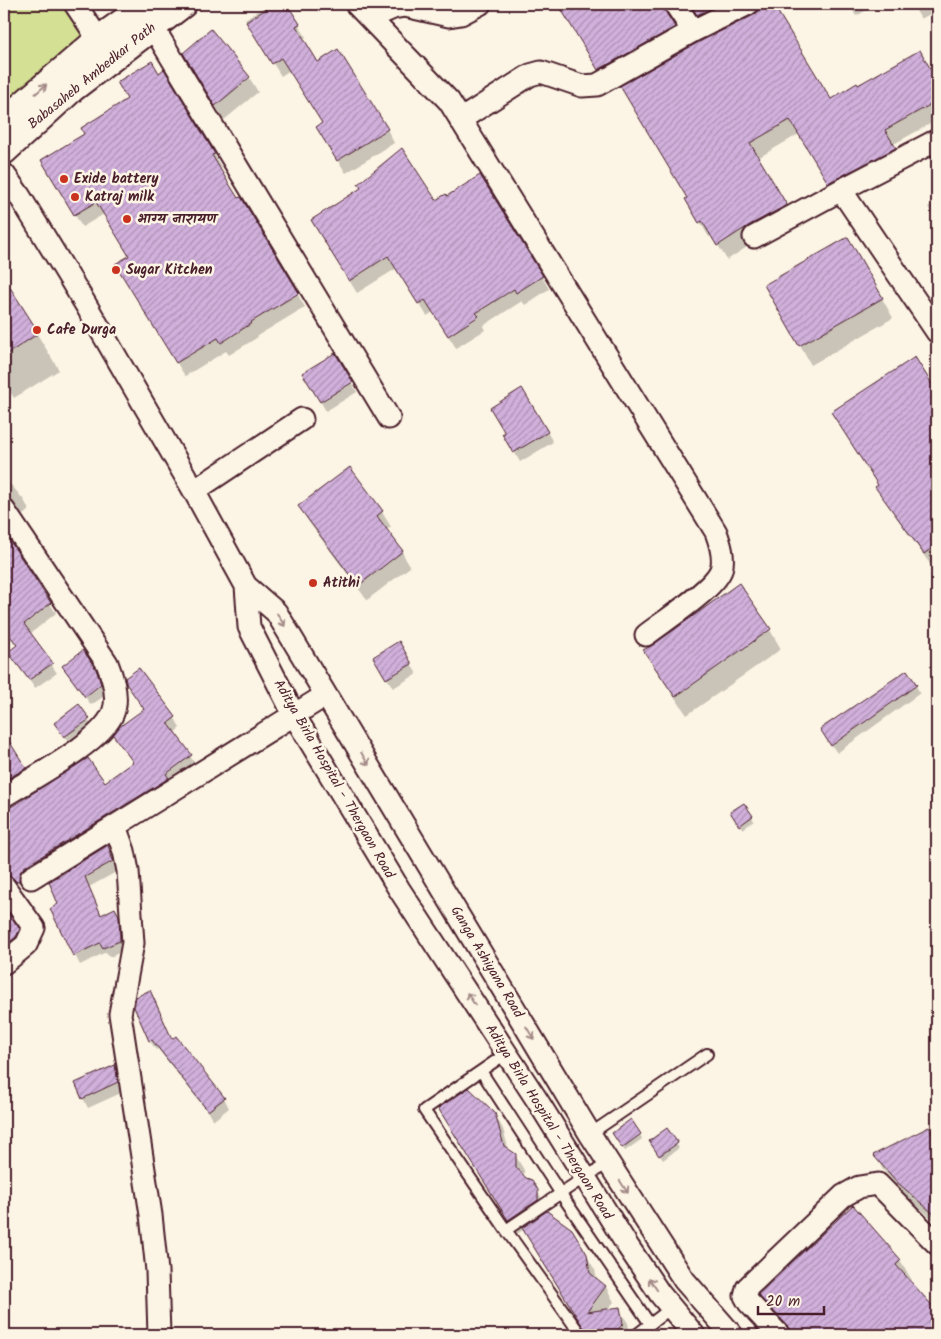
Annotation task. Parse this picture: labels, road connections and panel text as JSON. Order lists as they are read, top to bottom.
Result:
{
  "streets": {
    "street": ["Babasaheb Ambedkar Path", "Aditya Birla Hospital - Thergaon Road", "Ganga Ashiyana Road"]
  },
  "crossings": [
    ["Aditya Birla Hospital - Thergaon Road", "Ganga Ashiyana Road"]
  ],
  "one_way": ["Aditya Birla Hospital - Thergaon Road", "Ganga Ashiyana Road"],
  "places": [
    "Exide battery",
    "Katraj milk",
    "भाग्य नारायण",
    "Sugar Kitchen",
    "Cafe Durga",
    "Atithi"
  ],
  "scale_bar": "20 m"
}
